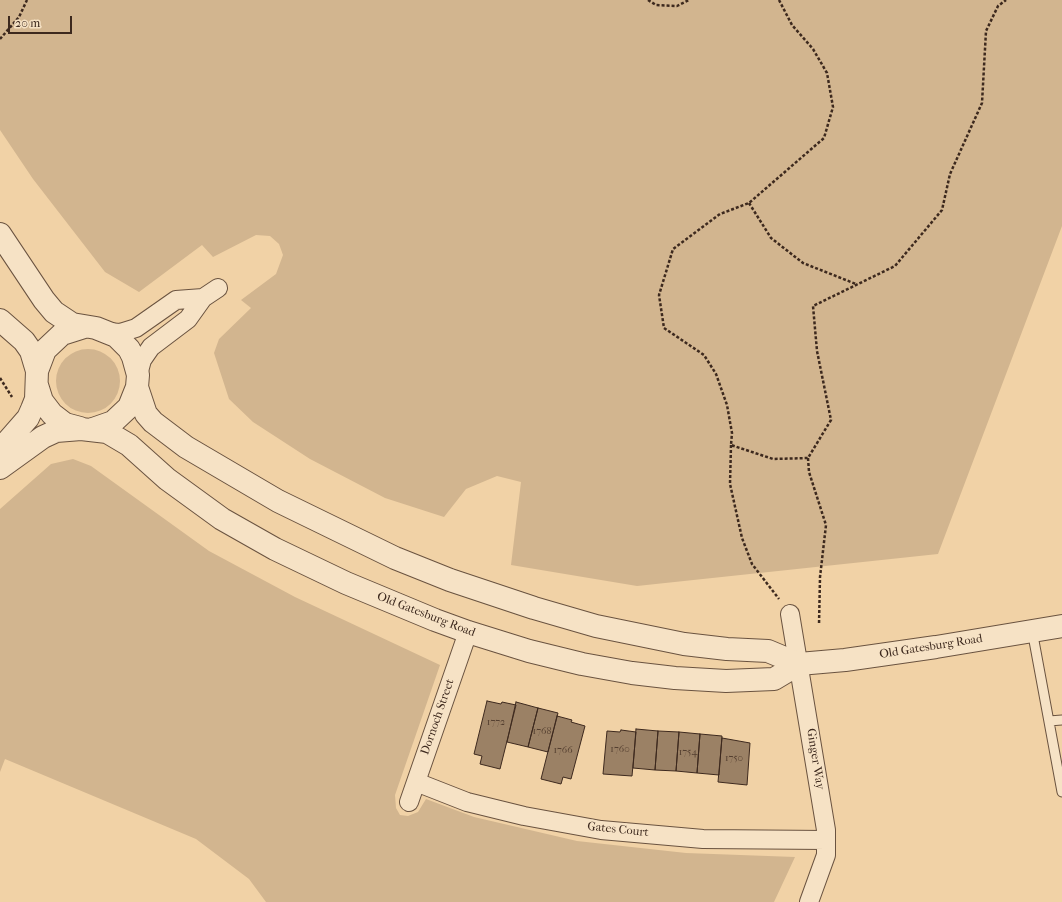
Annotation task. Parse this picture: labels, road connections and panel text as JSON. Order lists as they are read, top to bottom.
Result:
{
  "streets": {
    "street": [
      "Old Gatesburg Road",
      "Dornoch Street",
      "Ginger Way",
      "Gates Court"
    ]
  },
  "crossings": [
    ["Old Gatesburg Road", "Dornoch Street"],
    ["Old Gatesburg Road", "Ginger Way"],
    ["Dornoch Street", "Gates Court"],
    ["Ginger Way", "Gates Court"]
  ],
  "house_numbers": [
    "1772",
    "1768",
    "1760",
    "1766",
    "1754",
    "1750"
  ],
  "scale_bar": "20 m"
}
